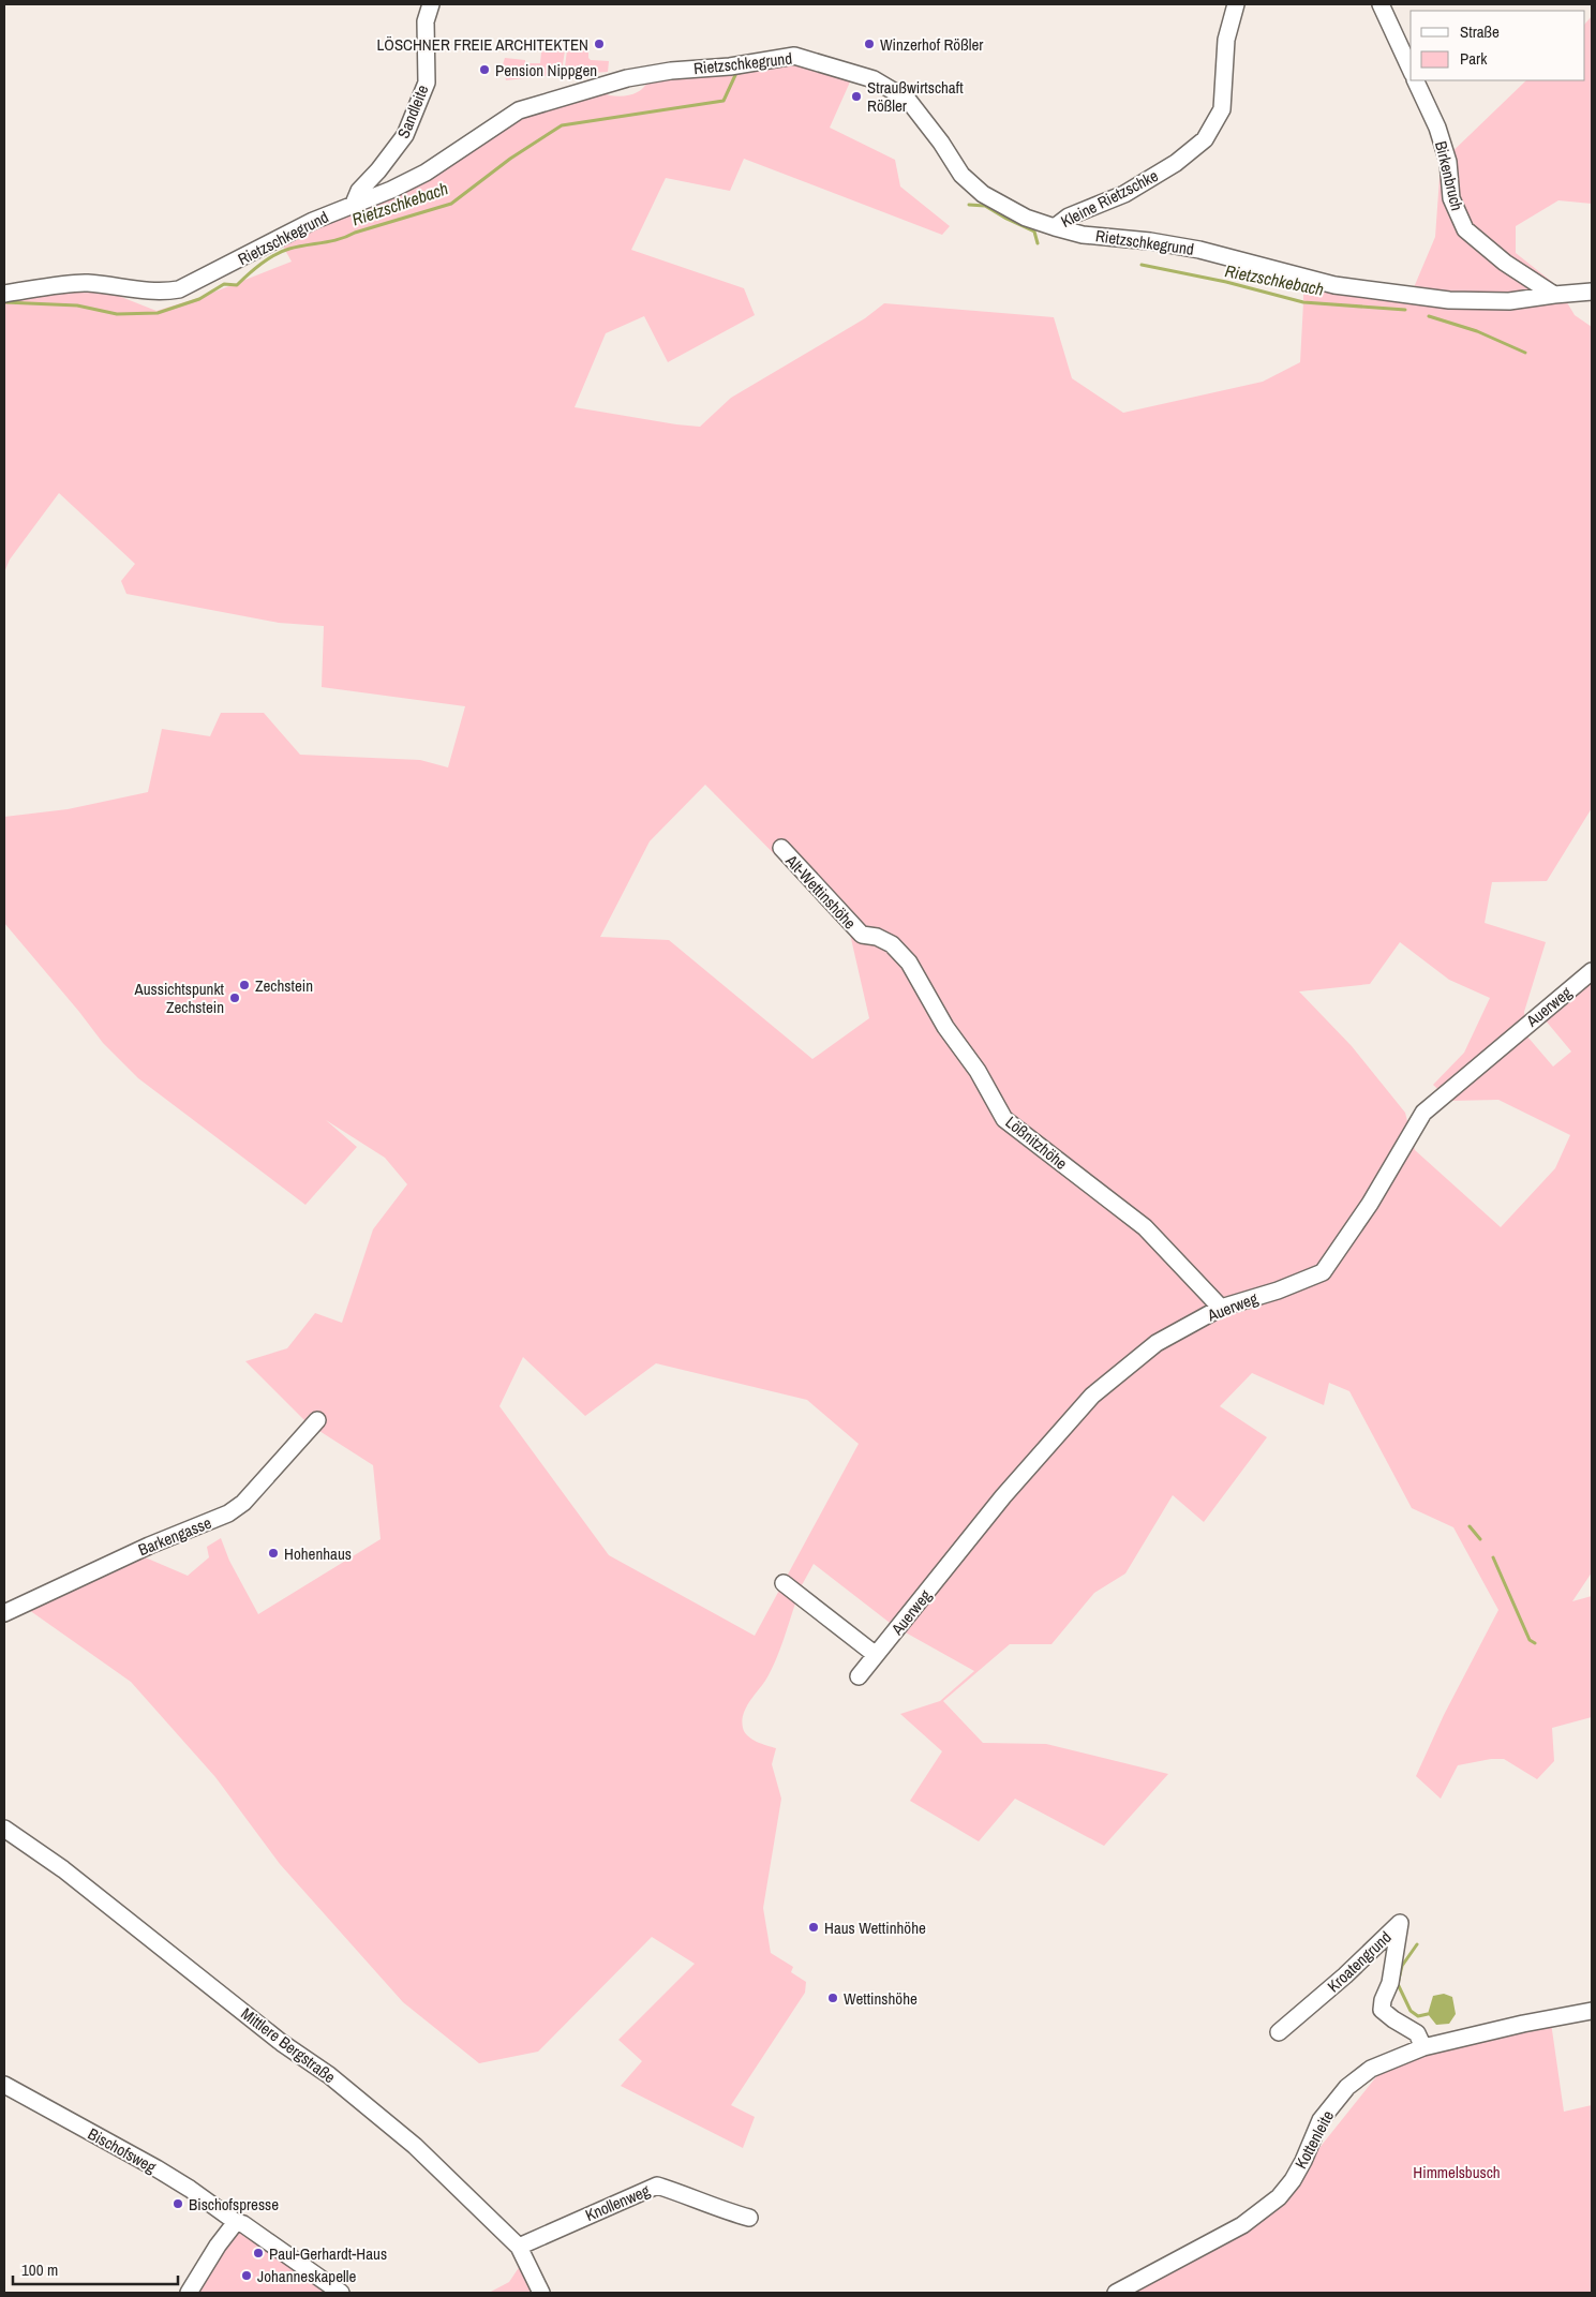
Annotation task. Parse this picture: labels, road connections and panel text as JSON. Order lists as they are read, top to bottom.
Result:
{
  "streets": {
    "street": [
      "Rietzschkegrund",
      "Sandleite",
      "Birkenbruch",
      "Kleine Rietzschke",
      "Alt-Wettinshöhe",
      "Auerweg",
      "Lößnitzhöhe",
      "Barkengasse",
      "Kroatengrund",
      "Mittlere Bergstraße",
      "Kottenleite",
      "Bischofsweg",
      "Knollenweg"
    ]
  },
  "crossings": [
    ["Rietzschkegrund", "Sandleite"],
    ["Rietzschkegrund", "Birkenbruch"],
    ["Rietzschkegrund", "Kleine Rietzschke"],
    ["Alt-Wettinshöhe", "Lößnitzhöhe"],
    ["Auerweg", "Lößnitzhöhe"],
    ["Kroatengrund", "Kottenleite"],
    ["Mittlere Bergstraße", "Knollenweg"]
  ],
  "water": ["Rietzschkebach"],
  "parks": ["Himmelsbusch"],
  "places": [
    "LÖSCHNER FREIE ARCHITEKTEN",
    "Winzerhof Rößler",
    "Pension Nippgen",
    "Straußwirtschaft Rößler",
    "Zechstein",
    "Aussichtspunkt Zechstein",
    "Hohenhaus",
    "Haus Wettinhöhe",
    "Wettinshöhe",
    "Bischofspresse",
    "Paul-Gerhardt-Haus",
    "Johanneskapelle"
  ],
  "legend": ["Straße", "Park"],
  "scale_bar": "100 m"
}
